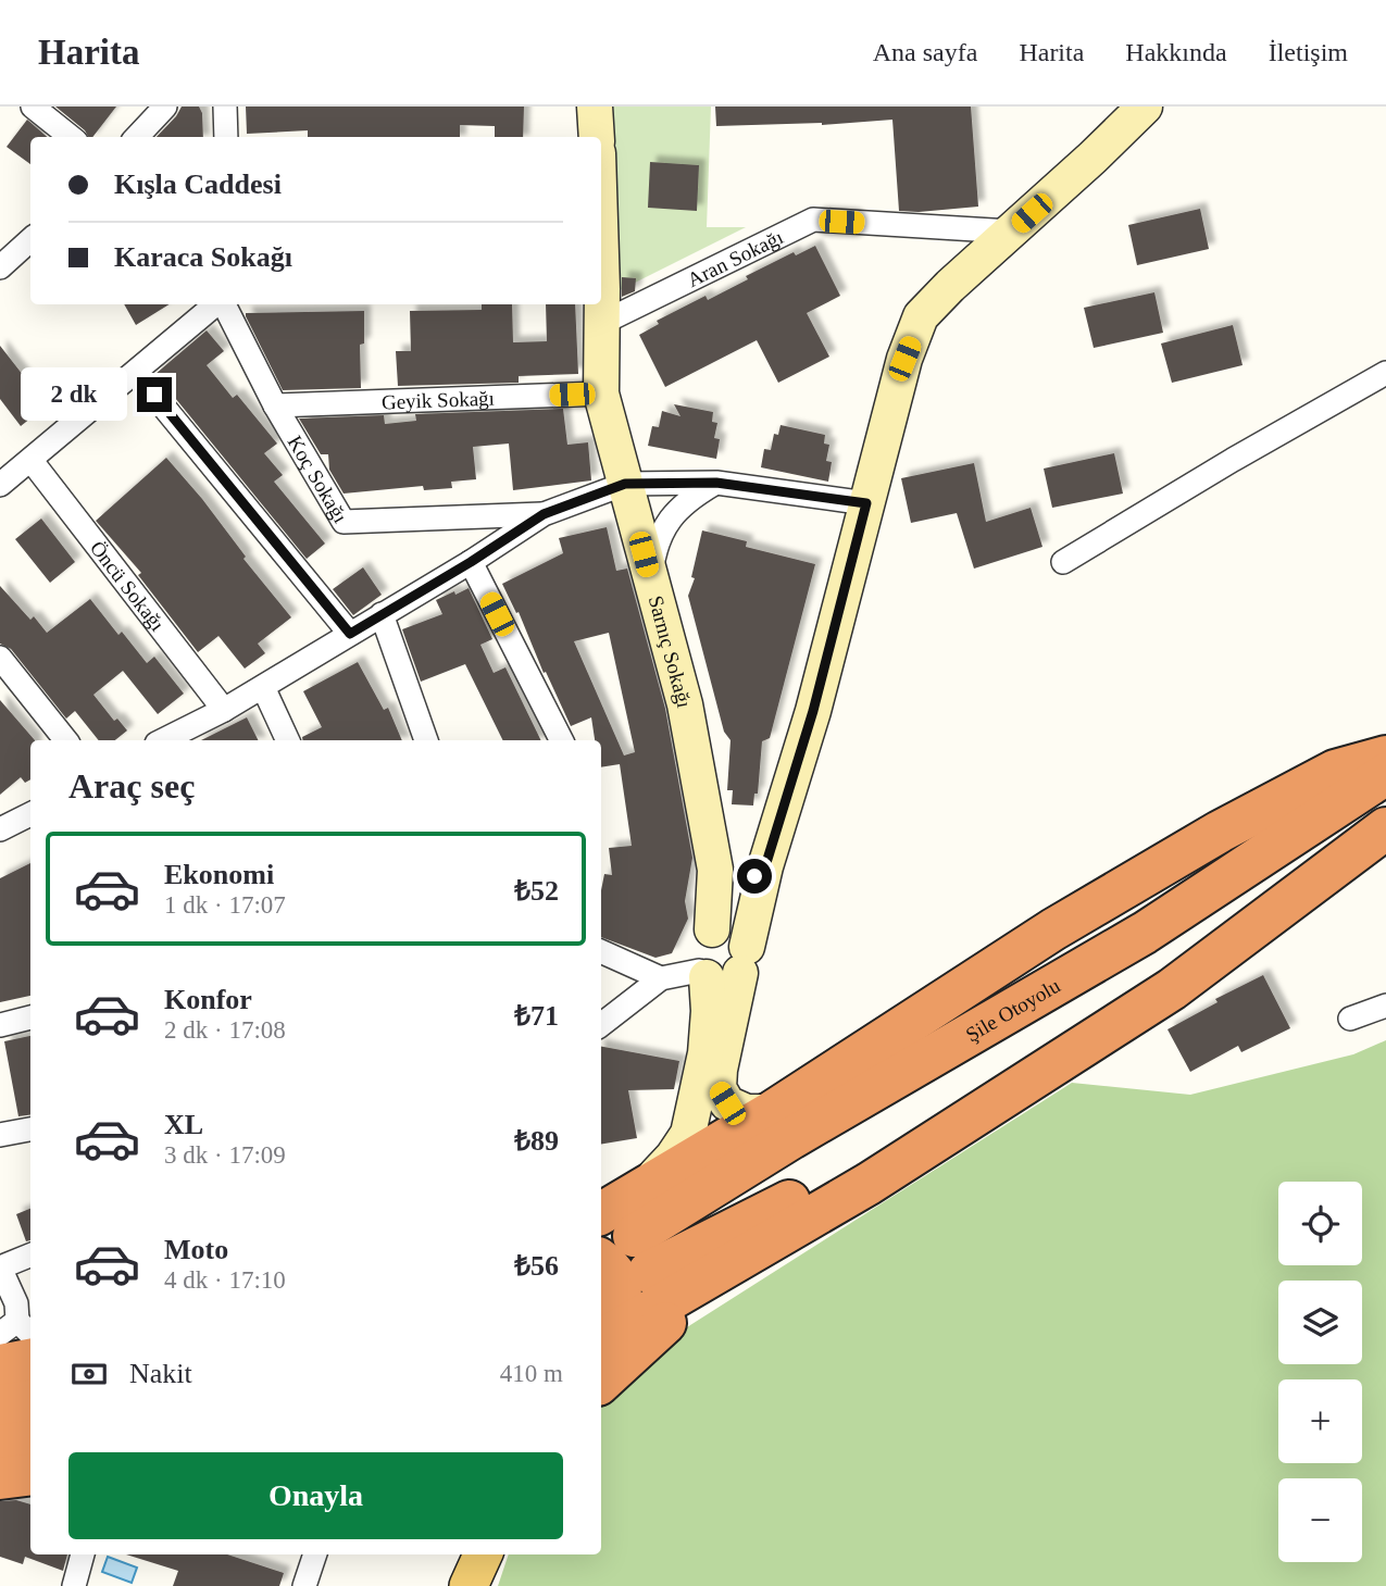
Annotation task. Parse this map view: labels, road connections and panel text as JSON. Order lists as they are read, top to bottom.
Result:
{
  "streets": {
    "highway": ["Şile Otoyolu"],
    "street": [
      "Aran Sokağı",
      "Geyik Sokağı",
      "Koç Sokağı",
      "Öncü Sokağı",
      "Sarnıç Sokağı"
    ]
  },
  "crossings": [
    ["Aran Sokağı", "Sarnıç Sokağı"],
    ["Geyik Sokağı", "Koç Sokağı"],
    ["Geyik Sokağı", "Sarnıç Sokağı"]
  ],
  "page": {
    "header": "Harita",
    "nav": [
      "Ana sayfa",
      "Harita",
      "Hakkında",
      "İletişim"
    ],
    "banner": ["Kışla Caddesi", "Karaca Sokağı"],
    "bubble": "2 dk",
    "heading": "Araç seç",
    "list": [
      {
        "name": "Ekonomi",
        "note": "1 dk · 17:07",
        "value": "₺52"
      },
      {
        "name": "Konfor",
        "note": "2 dk · 17:08",
        "value": "₺71"
      },
      {
        "name": "XL",
        "note": "3 dk · 17:09",
        "value": "₺89"
      },
      {
        "name": "Moto",
        "note": "4 dk · 17:10",
        "value": "₺56"
      }
    ],
    "map_buttons": ["+", "−"],
    "pay": ["Nakit", "410 m"],
    "buttons": "Onayla"
  }
}
